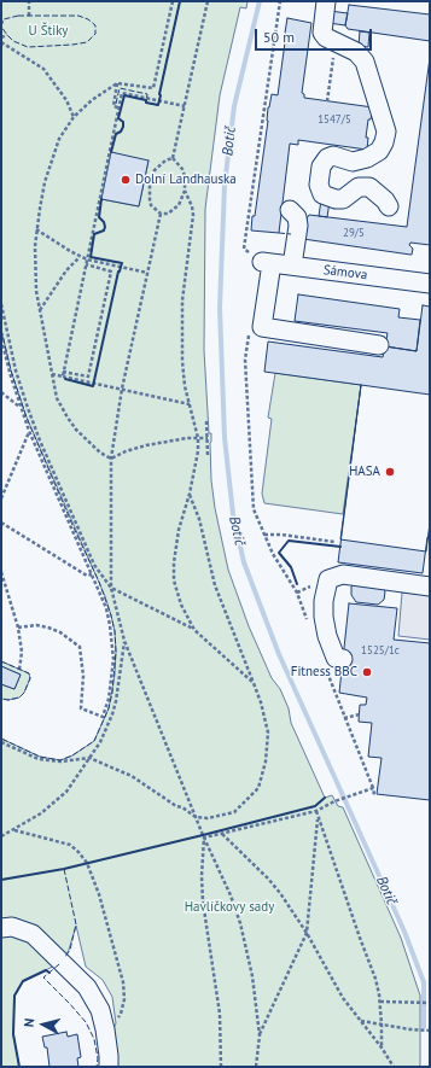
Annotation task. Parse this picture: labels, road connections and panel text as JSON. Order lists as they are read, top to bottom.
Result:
{
  "streets": {
    "street": ["Sámova"]
  },
  "water": ["Botič"],
  "parks": ["U Štiky", "Havlíčkovy sady"],
  "places": ["Dolní Landhauska", "HASA", "Fitness BBC"],
  "house_numbers": ["1547/5", "29/5", "1525/1c"],
  "scale_bar": "50 m",
  "north": "left"
}
